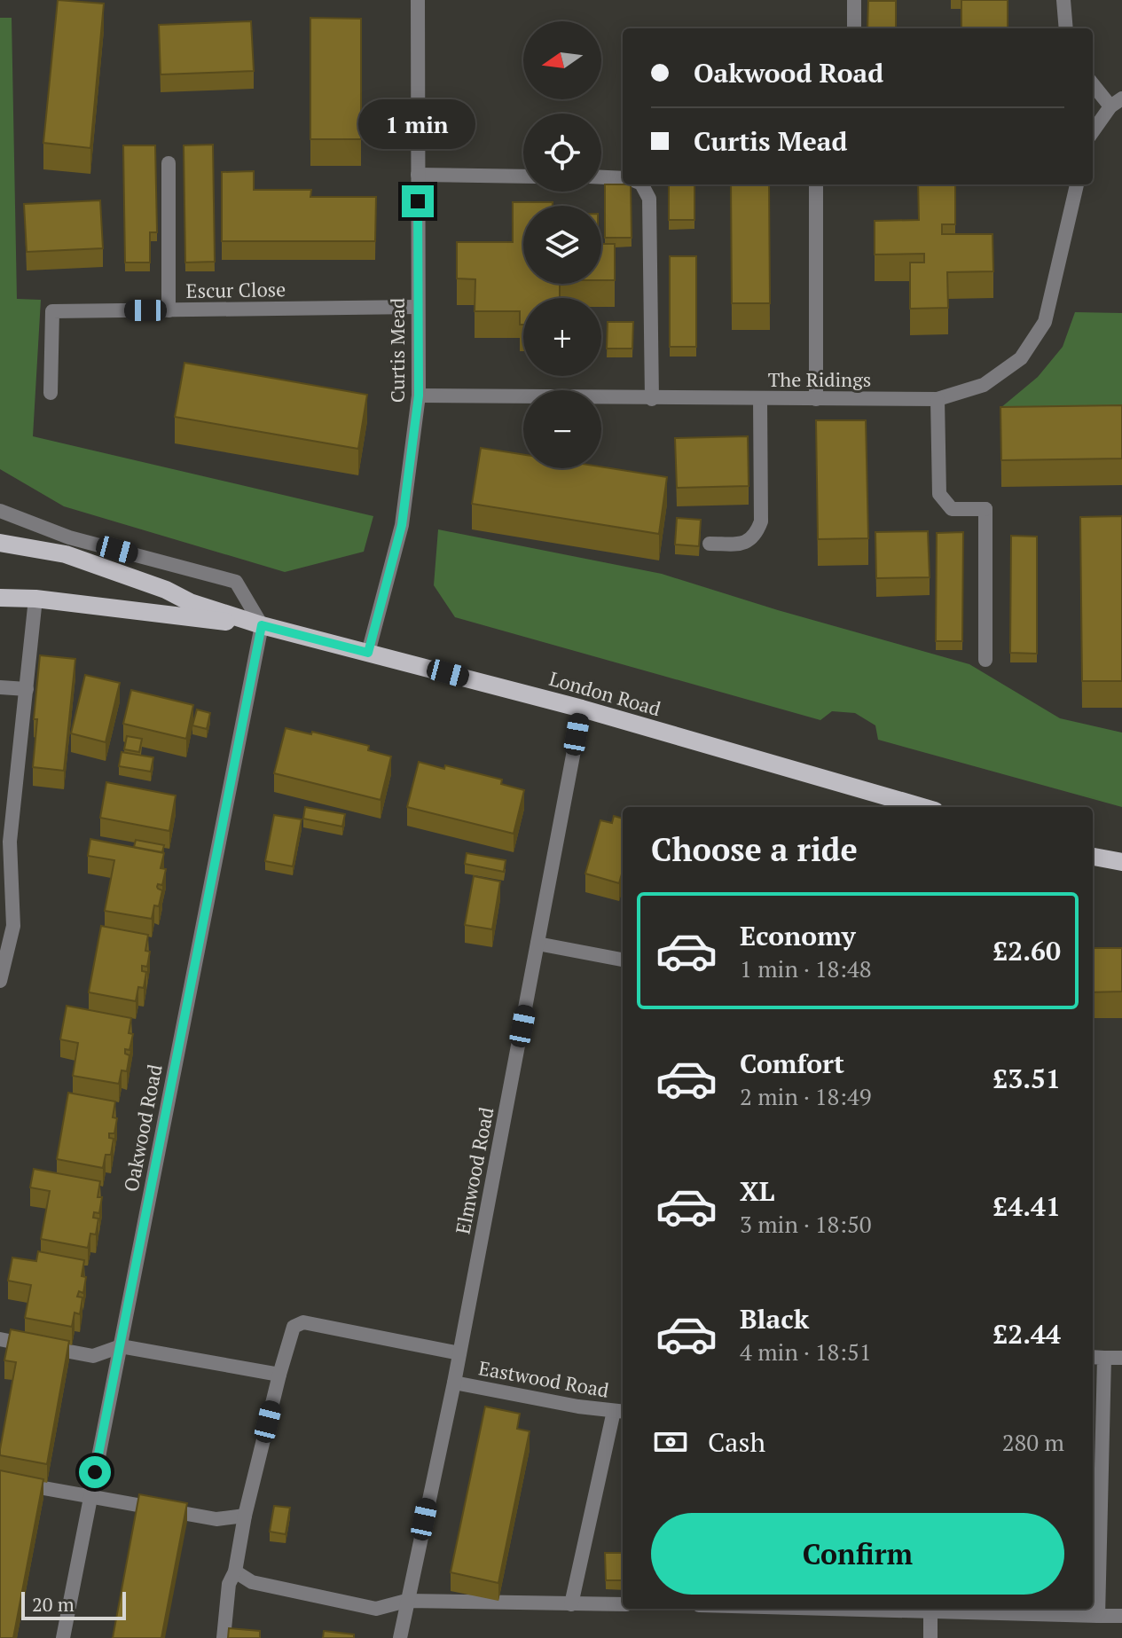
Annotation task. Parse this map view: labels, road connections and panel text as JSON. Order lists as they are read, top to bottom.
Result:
{
  "streets": {
    "main road": ["London Road"],
    "street": [
      "Escur Close",
      "Curtis Mead",
      "The Ridings",
      "Oakwood Road",
      "Elmwood Road",
      "Eastwood Road"
    ]
  },
  "crossings": [
    ["Escur Close", "Curtis Mead"],
    ["Curtis Mead", "The Ridings"],
    ["Curtis Mead", "London Road"],
    ["London Road", "Oakwood Road"],
    ["London Road", "Elmwood Road"],
    ["Elmwood Road", "Eastwood Road"]
  ],
  "scale_bar": "20 m",
  "north": "left",
  "page": {
    "map_buttons": ["+", "−"],
    "banner": ["Oakwood Road", "Curtis Mead"],
    "bubble": "1 min",
    "heading": "Choose a ride",
    "list": [
      {
        "name": "Economy",
        "note": "1 min · 18:48",
        "value": "£2.60"
      },
      {
        "name": "Comfort",
        "note": "2 min · 18:49",
        "value": "£3.51"
      },
      {
        "name": "XL",
        "note": "3 min · 18:50",
        "value": "£4.41"
      },
      {
        "name": "Black",
        "note": "4 min · 18:51",
        "value": "£2.44"
      }
    ],
    "pay": ["Cash", "280 m"],
    "buttons": "Confirm",
    "scale": "20 m"
  }
}
